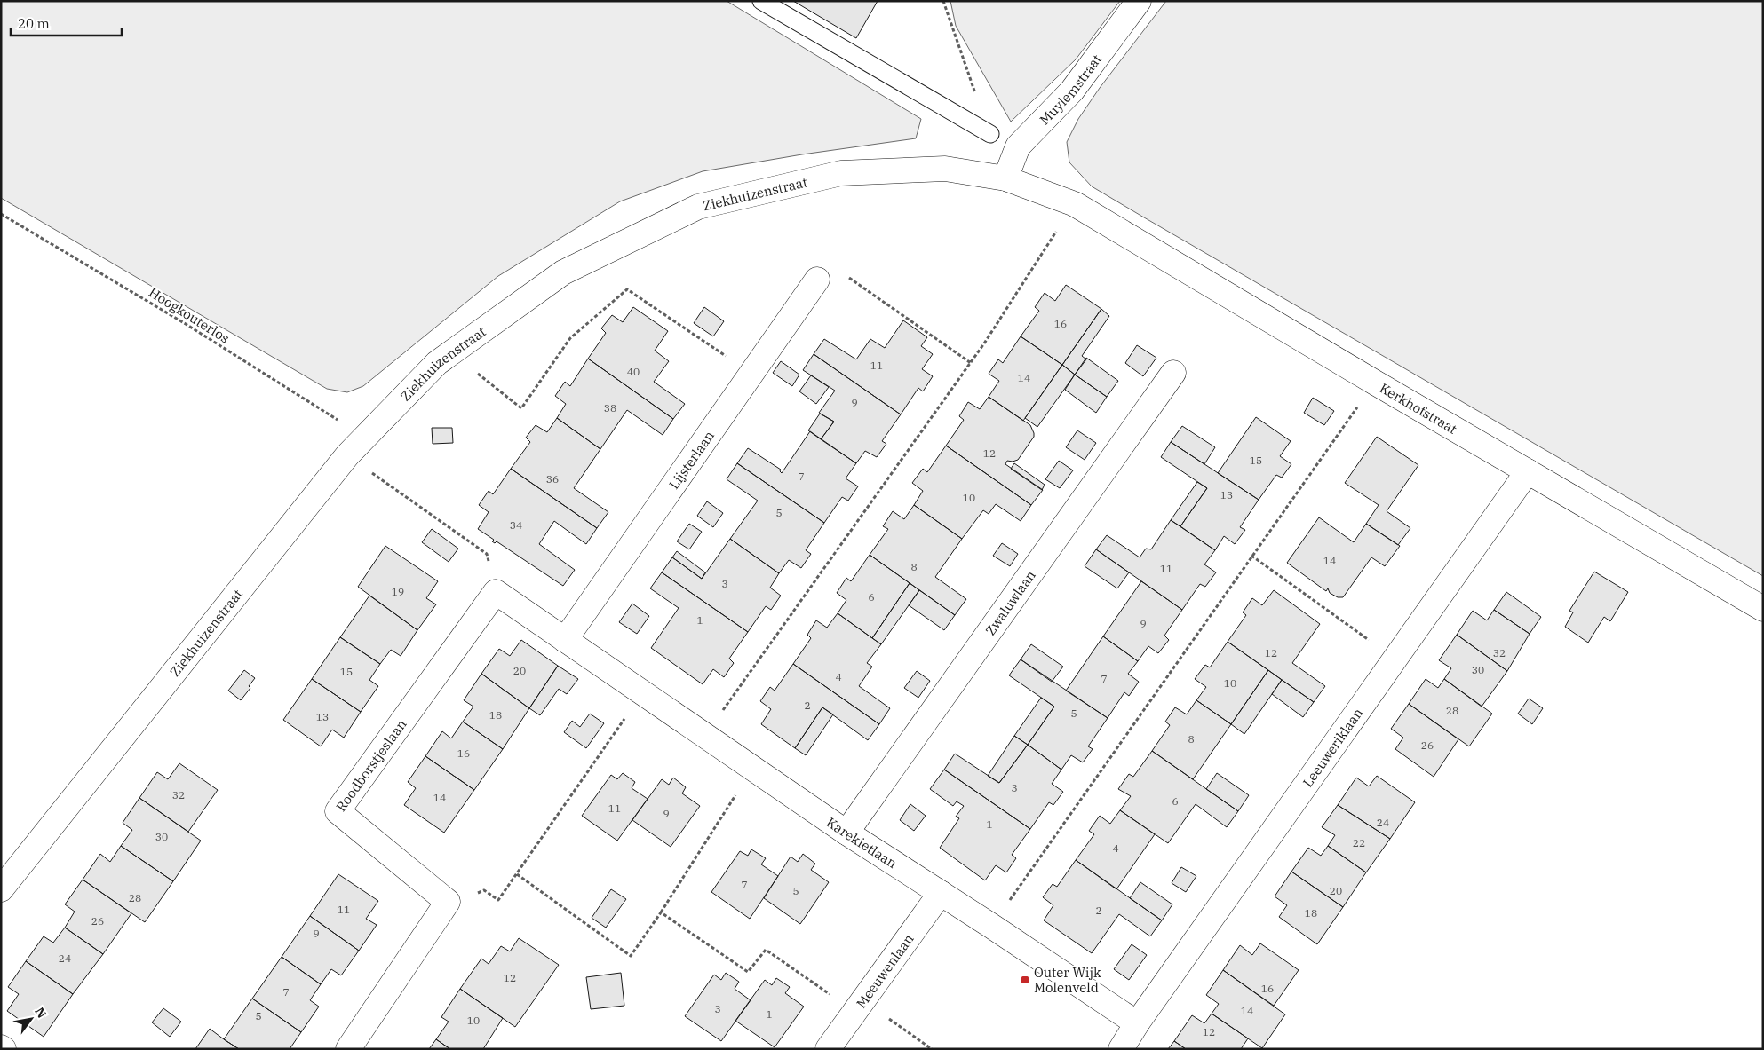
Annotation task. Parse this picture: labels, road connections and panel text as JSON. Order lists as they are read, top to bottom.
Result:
{
  "streets": {
    "street": [
      "Muylemstraat",
      "Ziekhuizenstraat",
      "Kerkhofstraat",
      "Lijsterlaan",
      "Zwaluwlaan",
      "Leeuweriklaan",
      "Roodborstjeslaan",
      "Karekietlaan",
      "Meeuwenlaan"
    ],
    "path": ["Hoogkouterlos"]
  },
  "crossings": [
    ["Muylemstraat", "Ziekhuizenstraat"],
    ["Ziekhuizenstraat", "Hoogkouterlos"],
    ["Ziekhuizenstraat", "Kerkhofstraat"],
    ["Kerkhofstraat", "Leeuweriklaan"],
    ["Lijsterlaan", "Karekietlaan"],
    ["Zwaluwlaan", "Karekietlaan"],
    ["Leeuweriklaan", "Karekietlaan"],
    ["Karekietlaan", "Meeuwenlaan"]
  ],
  "places": {
    "transit": ["Outer Wijk Molenveld"]
  },
  "house_numbers": [
    "16",
    "11",
    "40",
    "14",
    "9",
    "38",
    "12",
    "15",
    "7",
    "36",
    "13",
    "10",
    "5",
    "34",
    "14",
    "8",
    "11",
    "3",
    "19",
    "6",
    "1",
    "9",
    "12",
    "32",
    "30",
    "20",
    "15",
    "4",
    "7",
    "10",
    "2",
    "28",
    "5",
    "18",
    "13",
    "8",
    "26",
    "16",
    "3",
    "32",
    "14",
    "6",
    "11",
    "9",
    "24",
    "1",
    "30",
    "22",
    "4",
    "7",
    "5",
    "20",
    "28",
    "11",
    "2",
    "18",
    "26",
    "9",
    "24",
    "12",
    "16",
    "7",
    "3",
    "14",
    "1",
    "5",
    "10",
    "12"
  ],
  "scale_bar": "20 m",
  "north": "top right"
}
